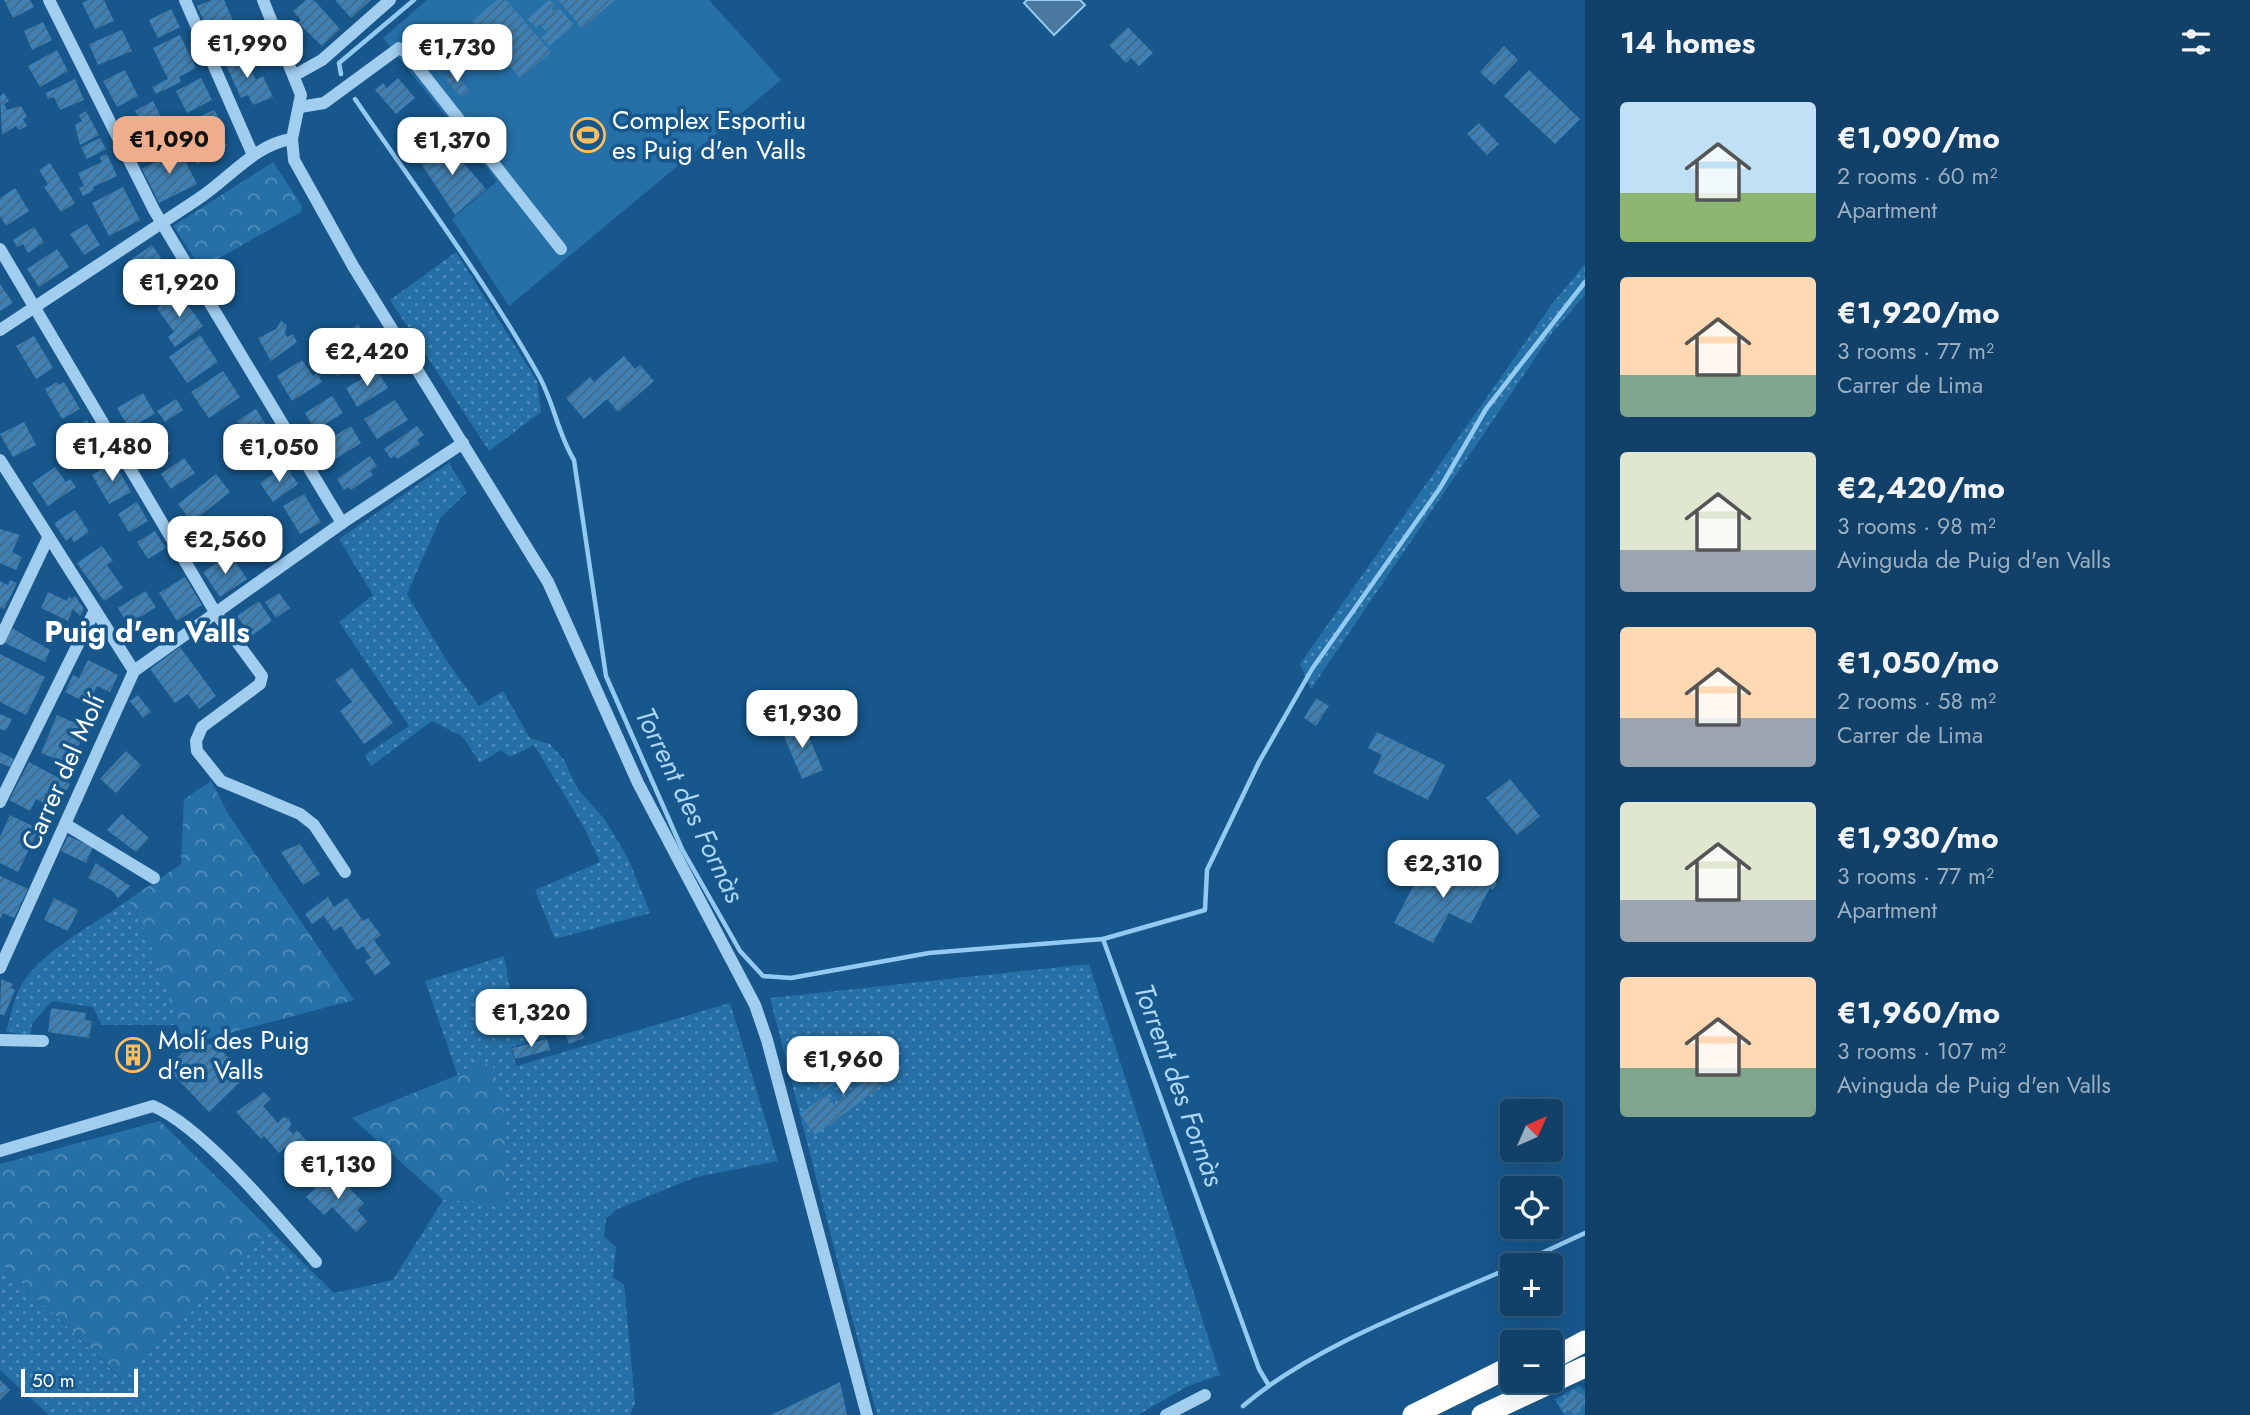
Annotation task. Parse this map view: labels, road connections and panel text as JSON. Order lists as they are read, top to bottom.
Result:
{
  "streets": {
    "street": ["Carrer del Molí"]
  },
  "districts": ["Puig d'en Valls"],
  "water": ["Torrent des Fornàs"],
  "places": {
    "sports": ["Complex Esportiu es Puig d'en Valls"],
    "building": ["Molí des Puig d'en Valls"]
  },
  "scale_bar": "50 m",
  "north": "top right",
  "page": {
    "heading": "14 homes",
    "price": [
      "€1,990",
      "€1,730",
      "€1,090",
      "€1,370",
      "€1,920",
      "€2,420",
      "€1,480",
      "€1,050",
      "€2,560",
      "€1,930",
      "€2,310",
      "€1,320",
      "€1,960",
      "€1,130"
    ],
    "list": [
      {
        "name": "€1,090/mo",
        "note": "2 rooms · 60 m² · Apartment"
      },
      {
        "name": "€1,920/mo",
        "note": "3 rooms · 77 m² · Carrer de Lima"
      },
      {
        "name": "€2,420/mo",
        "note": "3 rooms · 98 m² · Avinguda de Puig d'en Valls"
      },
      {
        "name": "€1,050/mo",
        "note": "2 rooms · 58 m² · Carrer de Lima"
      },
      {
        "name": "€1,930/mo",
        "note": "3 rooms · 77 m² · Apartment"
      },
      {
        "name": "€1,960/mo",
        "note": "3 rooms · 107 m² · Avinguda de Puig d'en Valls"
      }
    ],
    "map_buttons": ["+", "−"],
    "scale": "50 m"
  }
}
